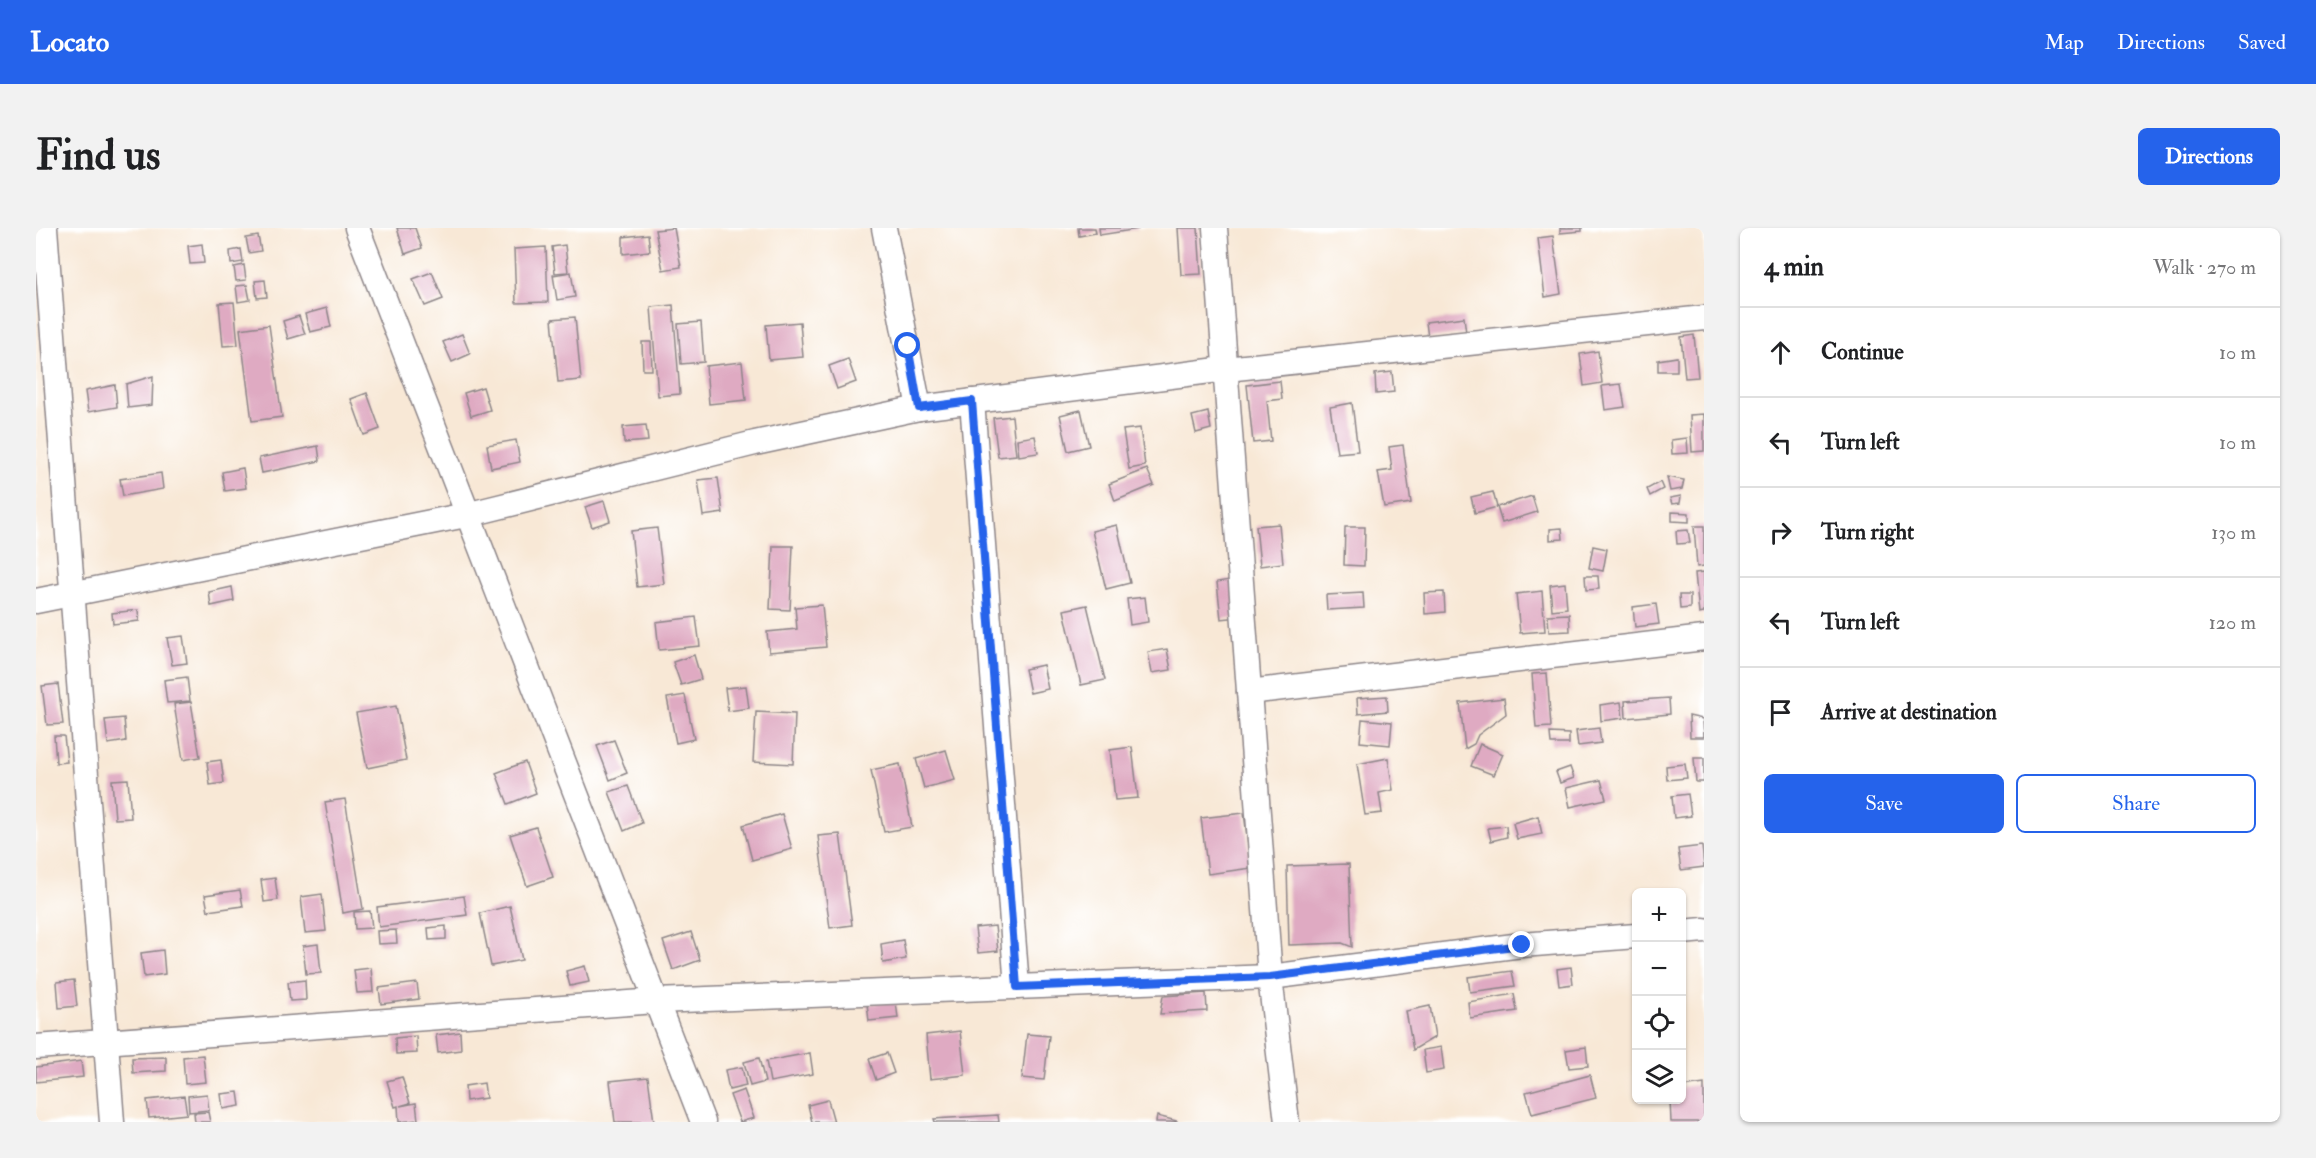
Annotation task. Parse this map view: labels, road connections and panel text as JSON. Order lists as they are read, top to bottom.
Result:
{
  "page": {
    "header": "Locato",
    "nav": ["Map", "Directions", "Saved"],
    "buttons": [
      "Directions",
      ["Save", "Share"]
    ],
    "title": "Find us",
    "heading": ["4 min", "Walk · 270 m"],
    "list": [
      ["Continue", "10 m"],
      ["Turn left", "10 m"],
      ["Turn right", "130 m"],
      ["Turn left", "120 m"],
      "Arrive at destination"
    ],
    "map_buttons": ["+", "−"]
  }
}
